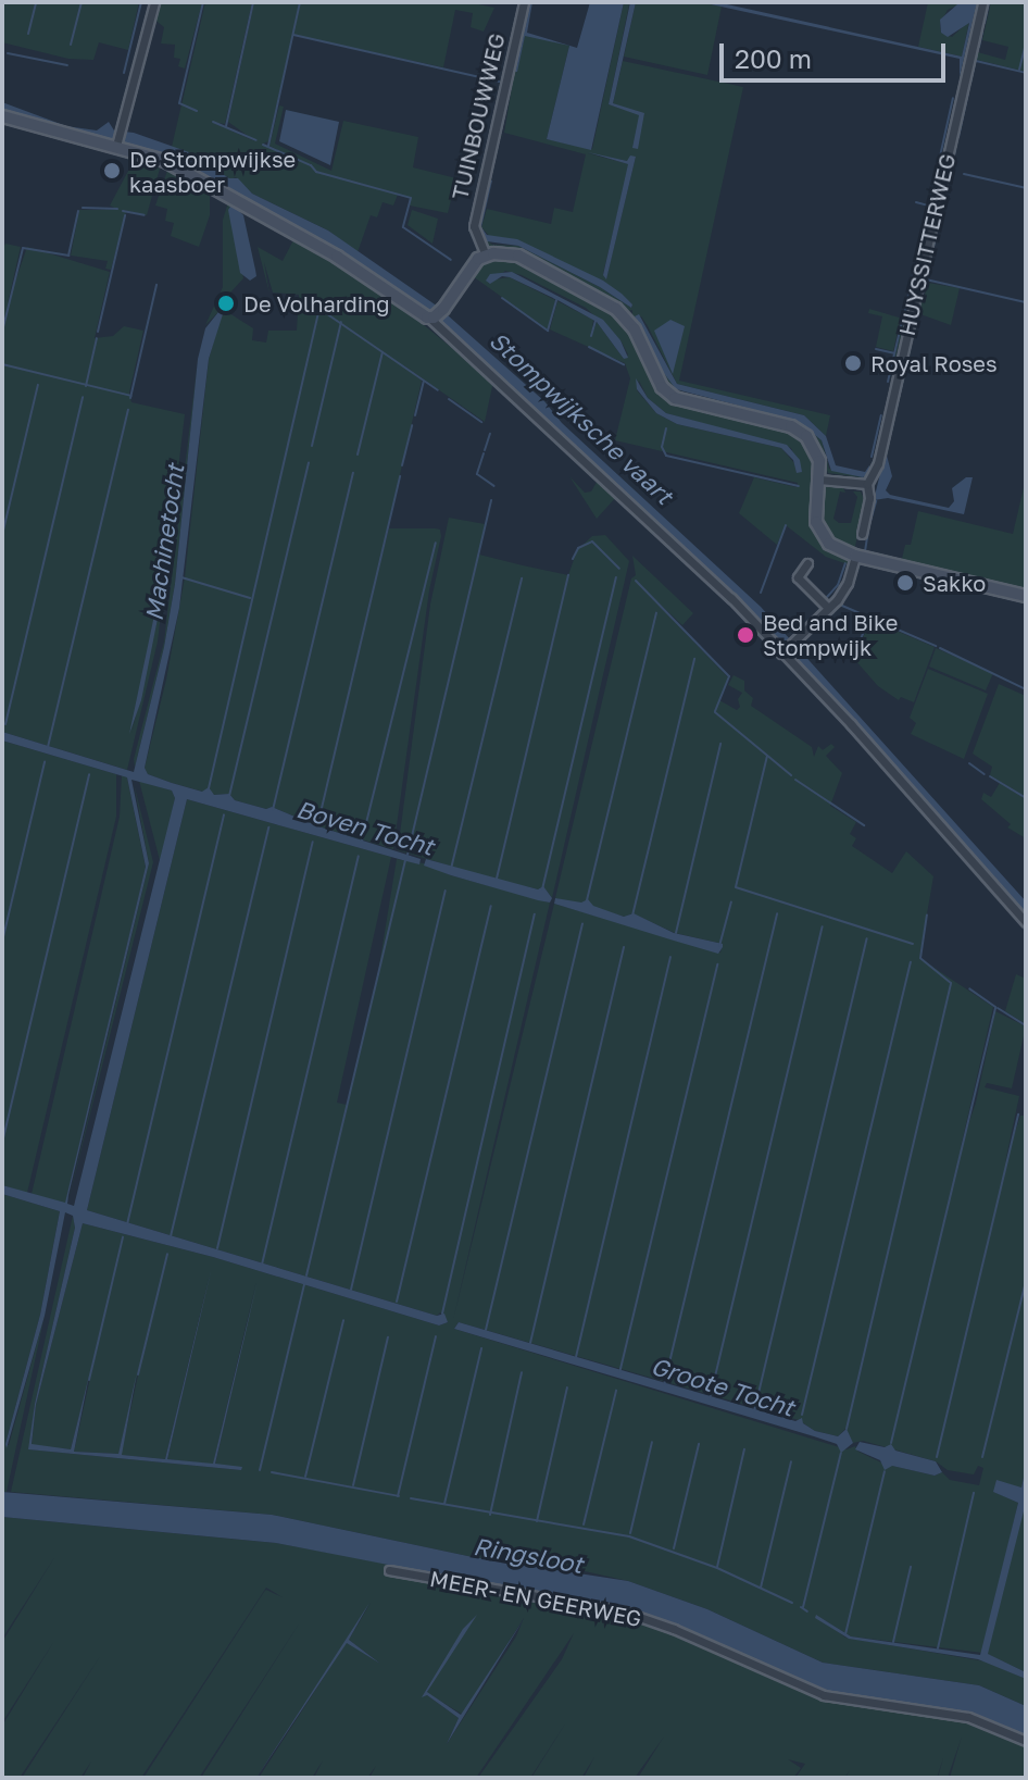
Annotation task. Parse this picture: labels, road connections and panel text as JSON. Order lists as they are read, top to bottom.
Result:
{
  "streets": {
    "street": ["TUINBOUWWEG", "HUYSSITTERWEG", "MEER- EN GEERWEG"]
  },
  "water": [
    "Stompwijksche vaart",
    "Machinetocht",
    "Boven Tocht",
    "Groote Tocht",
    "Ringsloot"
  ],
  "places": [
    "De Stompwijkse kaasboer",
    "De Volharding",
    "Royal Roses",
    "Sakko",
    "Bed and Bike Stompwijk"
  ],
  "scale_bar": "200 m"
}
